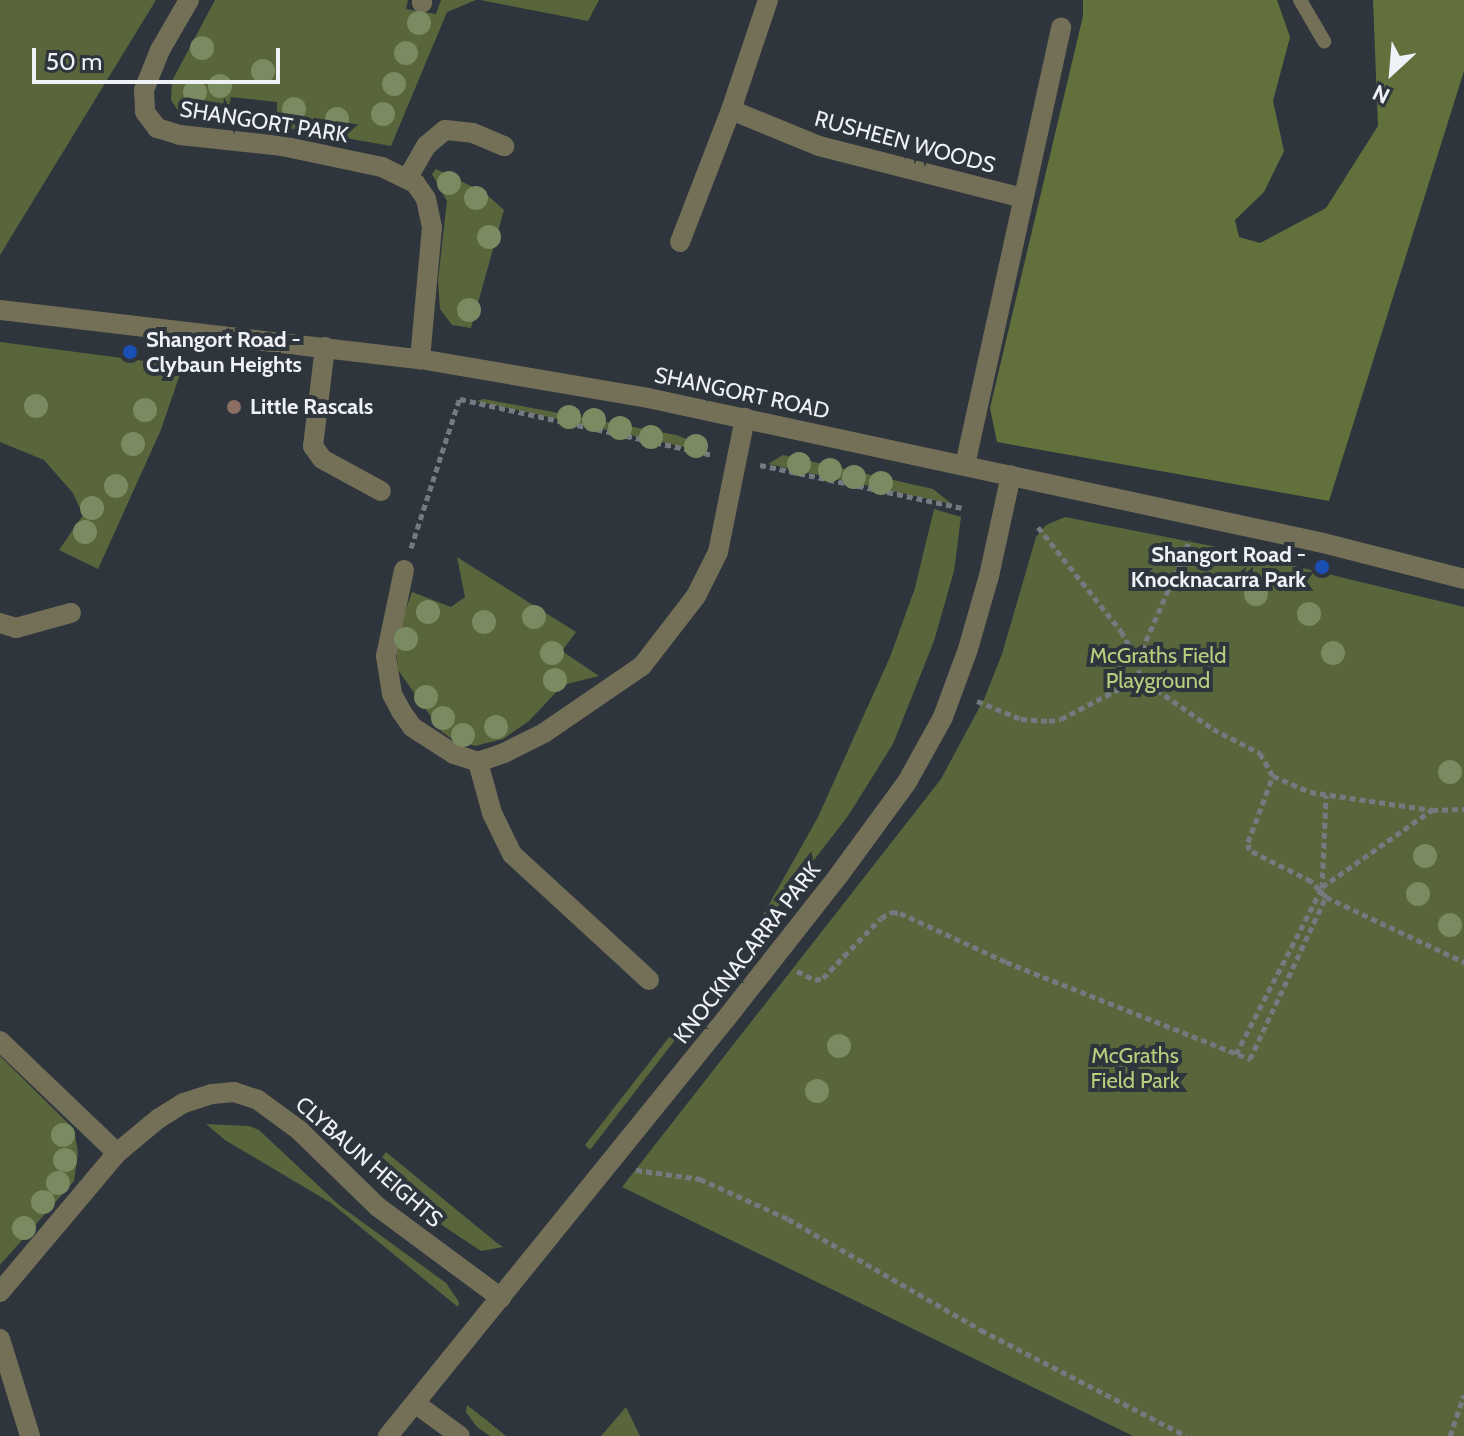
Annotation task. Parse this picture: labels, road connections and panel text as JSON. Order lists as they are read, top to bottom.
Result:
{
  "streets": {
    "street": [
      "SHANGORT PARK",
      "RUSHEEN WOODS",
      "SHANGORT ROAD",
      "KNOCKNACARRA PARK",
      "CLYBAUN HEIGHTS"
    ]
  },
  "crossings": [
    ["SHANGORT ROAD", "KNOCKNACARRA PARK"],
    ["KNOCKNACARRA PARK", "CLYBAUN HEIGHTS"]
  ],
  "parks": ["McGraths Field Playground", "McGraths Field Park"],
  "places": ["Shangort Road - Clybaun Heights", "Little Rascals", "Shangort Road - Knocknacarra Park"],
  "scale_bar": "50 m",
  "north": "bottom left"
}
